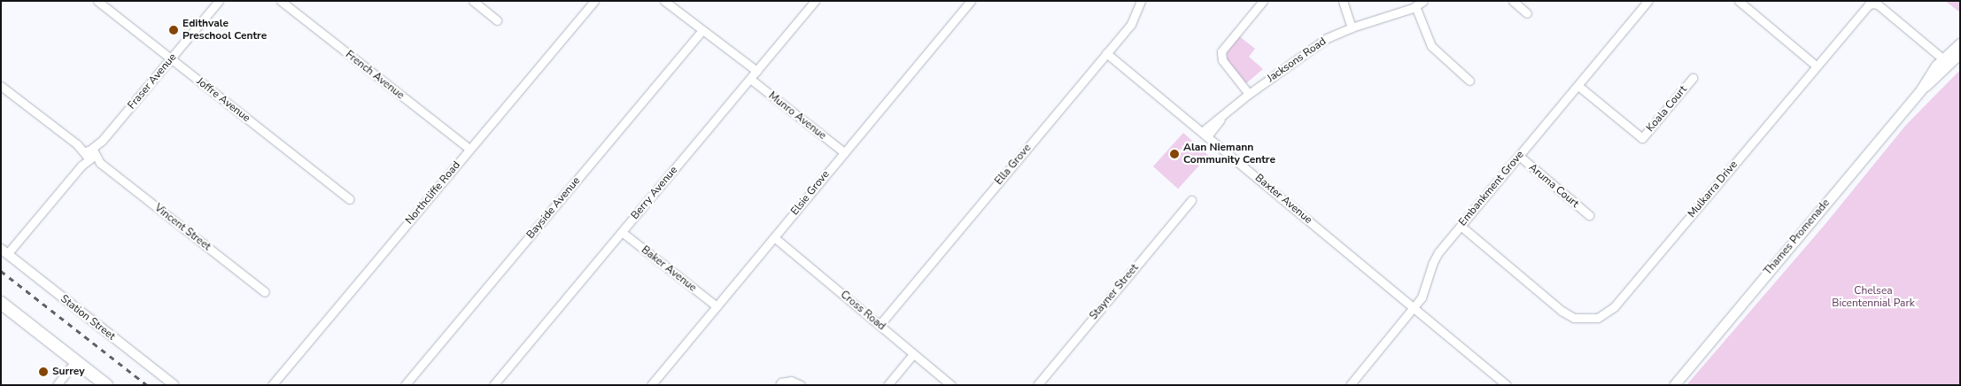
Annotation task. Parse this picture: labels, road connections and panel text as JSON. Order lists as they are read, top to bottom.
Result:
{
  "streets": {
    "main road": ["Thames Promenade"],
    "street": [
      "Jacksons Road",
      "French Avenue",
      "Fraser Avenue",
      "Joffre Avenue",
      "Koala Court",
      "Munro Avenue",
      "Ella Grove",
      "Aruma Court",
      "Embankment Grove",
      "Mulkarra Drive",
      "Northcliffe Road",
      "Berry Avenue",
      "Elsie Grove",
      "Baxter Avenue",
      "Bayside Avenue",
      "Vincent Street",
      "Baker Avenue",
      "Stayner Street",
      "Cross Road",
      "Station Street"
    ]
  },
  "crossings": [
    ["Jacksons Road", "Baxter Avenue"],
    ["French Avenue", "Northcliffe Road"],
    ["Fraser Avenue", "Joffre Avenue"],
    ["Fraser Avenue", "Vincent Street"],
    ["Fraser Avenue", "Station Street"],
    ["Koala Court", "Embankment Grove"],
    ["Munro Avenue", "Berry Avenue"],
    ["Munro Avenue", "Elsie Grove"],
    ["Ella Grove", "Baxter Avenue"],
    ["Ella Grove", "Cross Road"],
    ["Aruma Court", "Embankment Grove"],
    ["Embankment Grove", "Mulkarra Drive"],
    ["Embankment Grove", "Baxter Avenue"],
    ["Mulkarra Drive", "Thames Promenade"],
    ["Berry Avenue", "Baker Avenue"],
    ["Elsie Grove", "Baker Avenue"],
    ["Elsie Grove", "Cross Road"]
  ],
  "parks": ["Chelsea Bicentennial Park"],
  "places": ["Edithvale Preschool Centre", "Alan Niemann Community Centre", "Surrey"]
}
